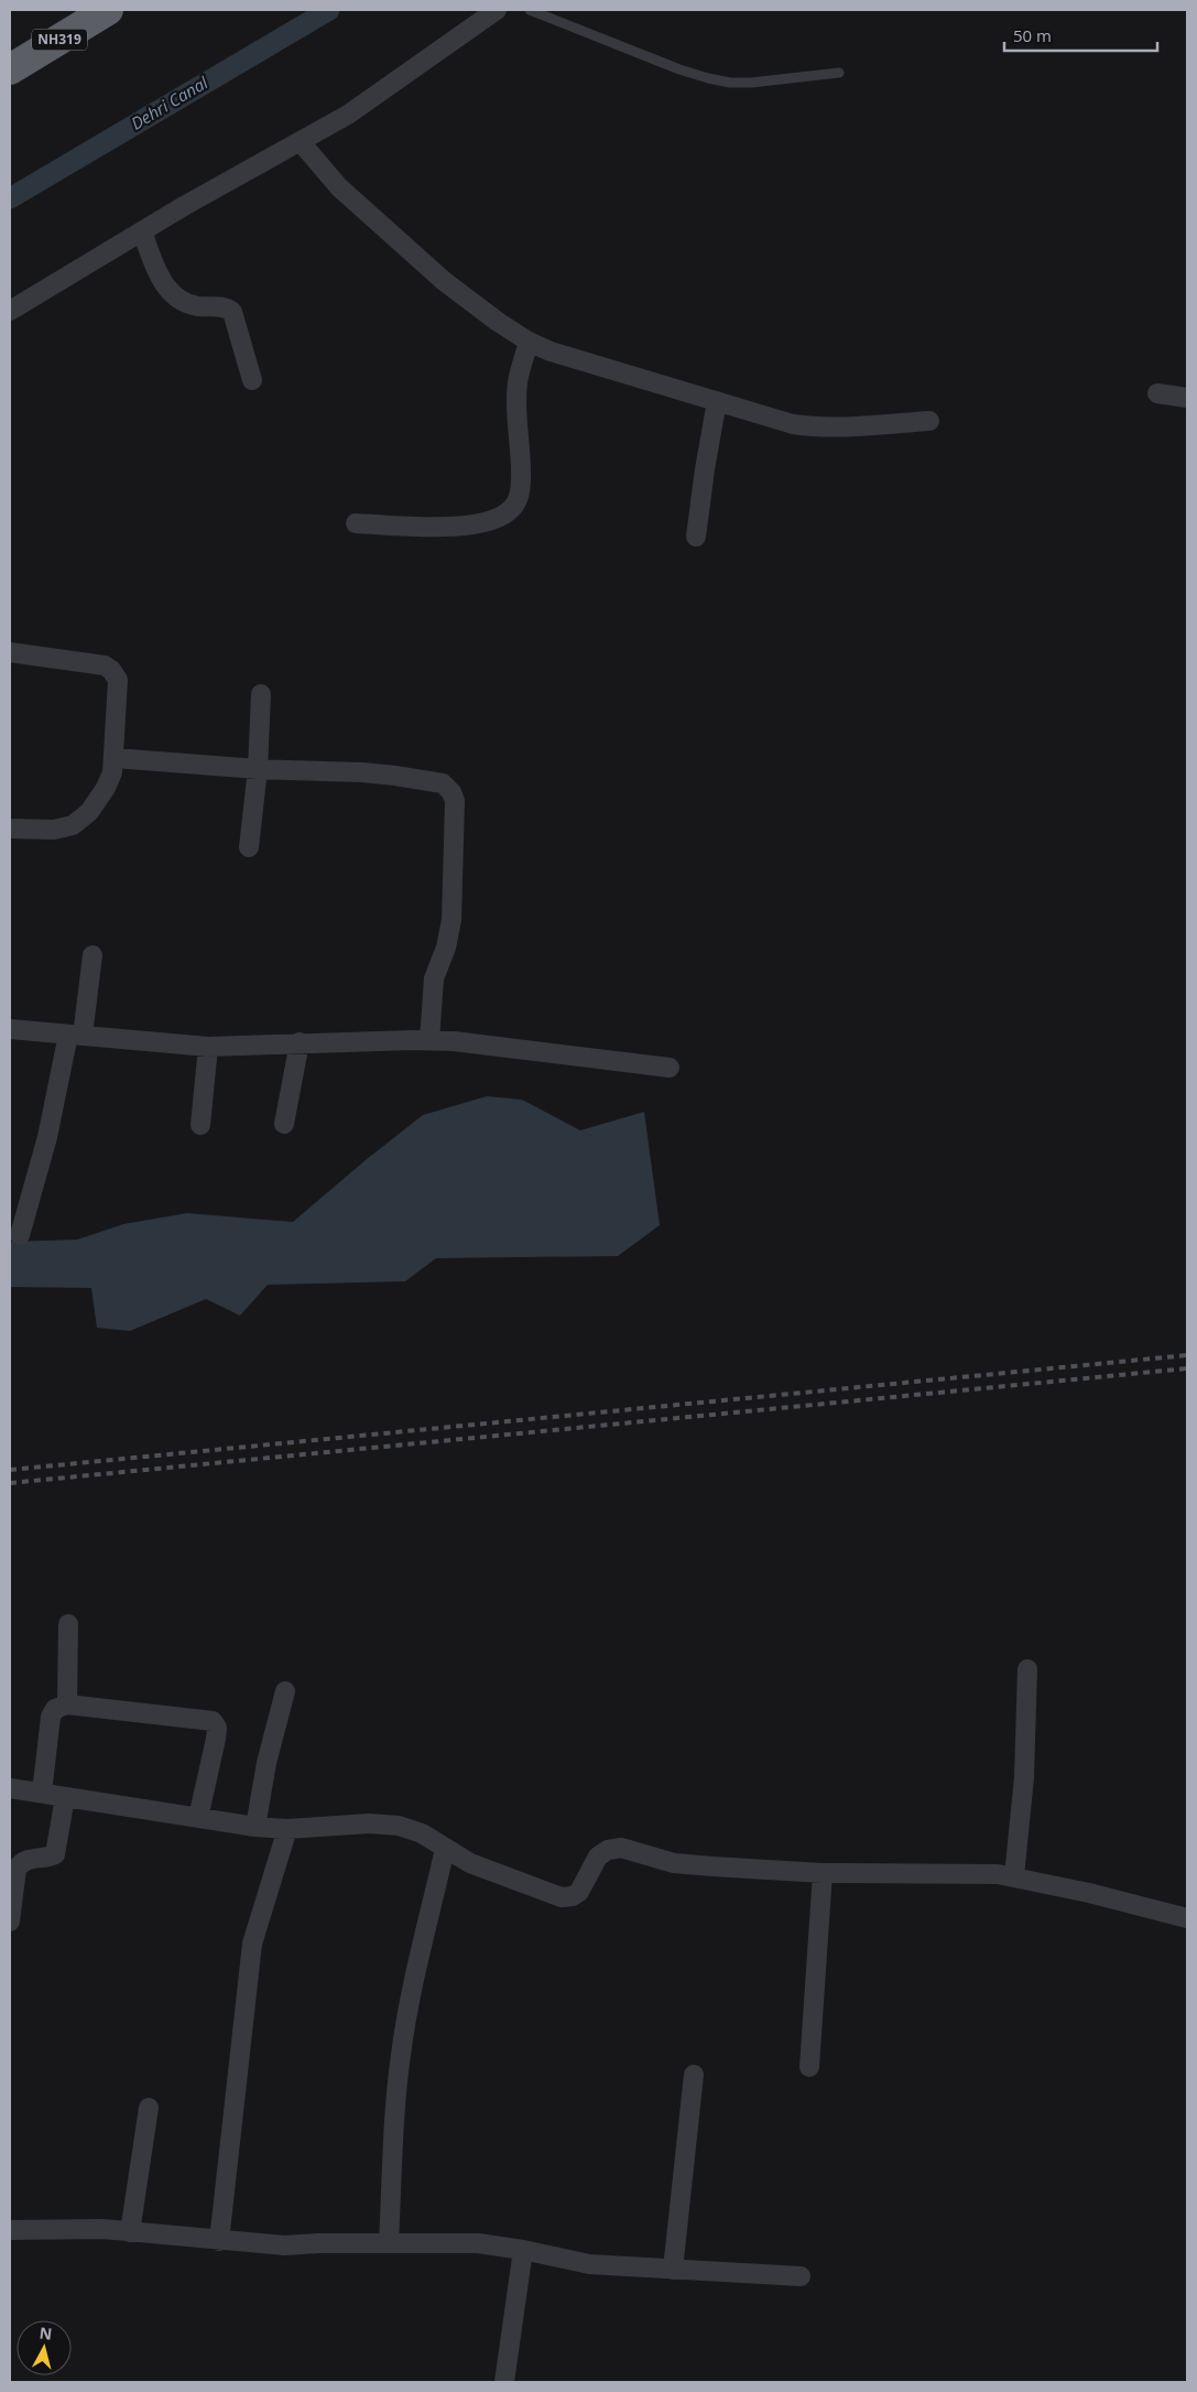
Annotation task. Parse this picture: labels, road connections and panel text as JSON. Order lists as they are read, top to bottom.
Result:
{
  "streets": {
    "highway": ["NH319"]
  },
  "water": ["Dehri Canal"],
  "scale_bar": "50 m",
  "north": "top"
}
